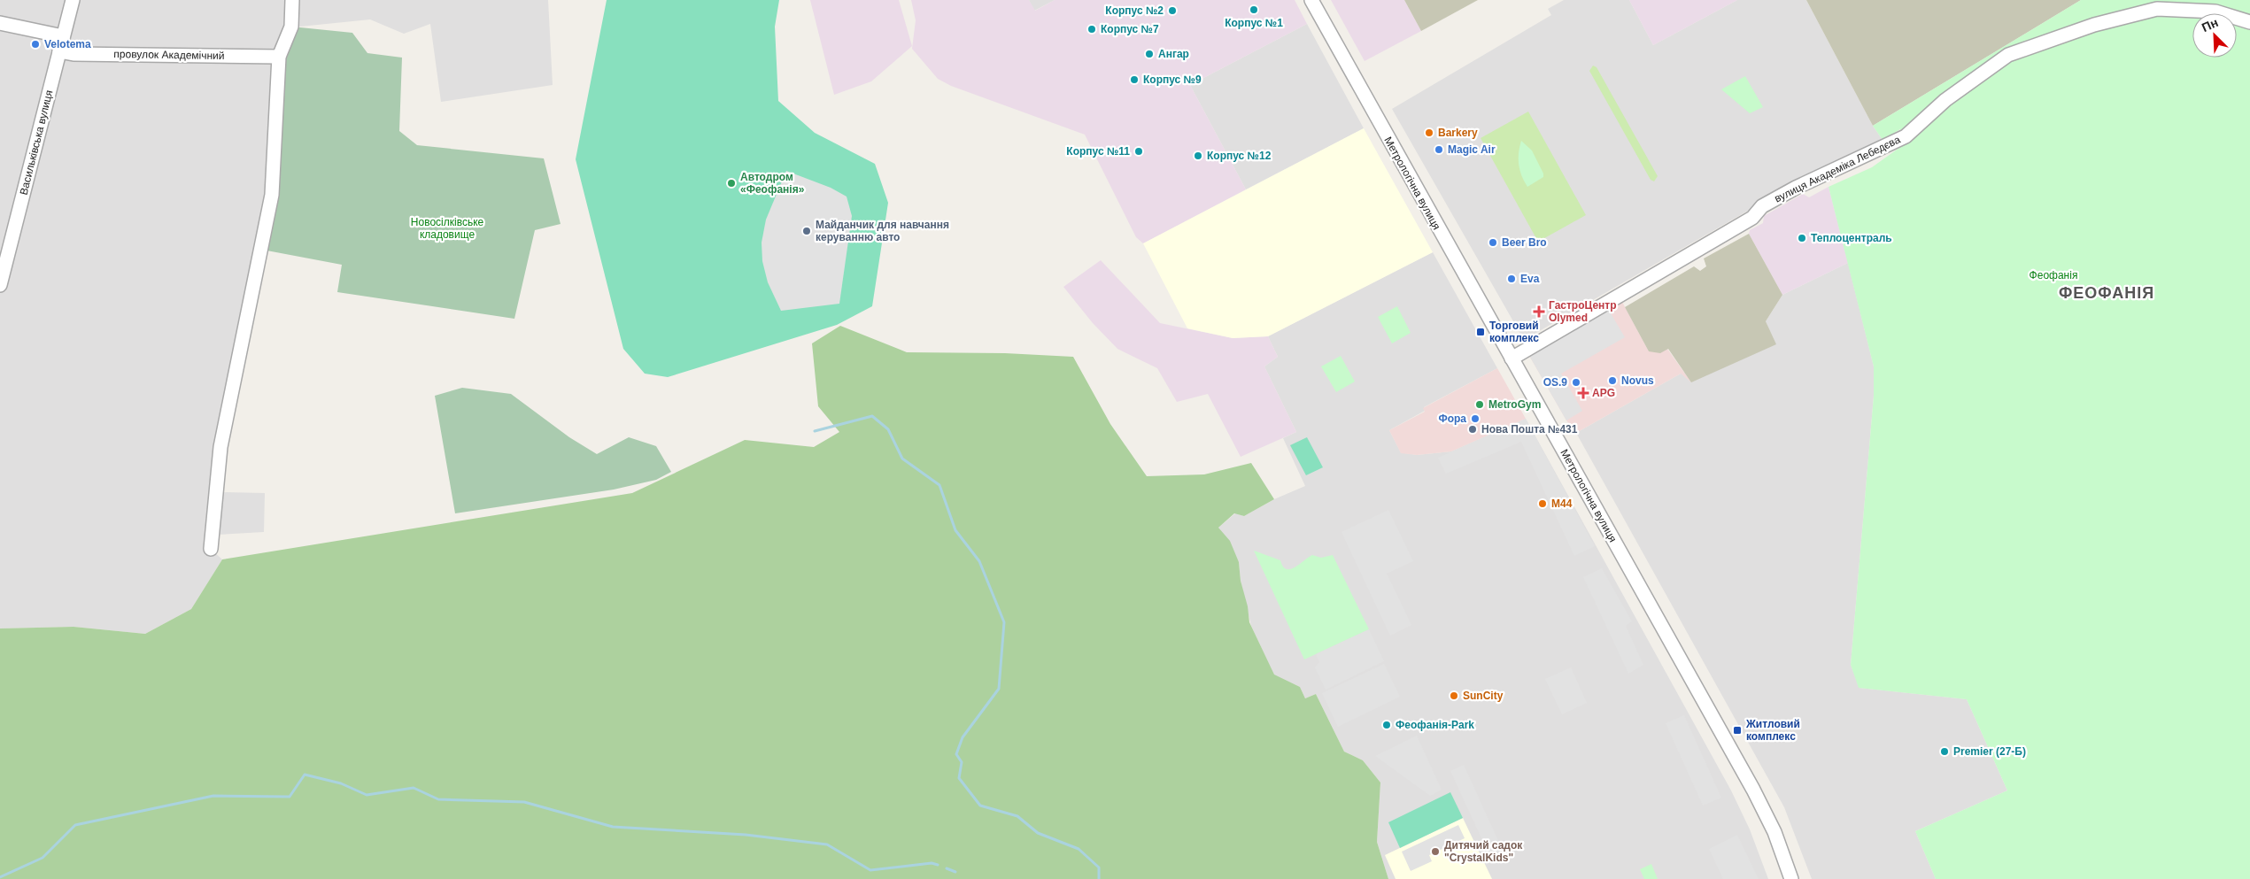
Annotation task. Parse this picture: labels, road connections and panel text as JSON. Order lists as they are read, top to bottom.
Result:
{
  "streets": {
    "street": [
      "провулок Академічний",
      "Васильківська вулиця",
      "вулиця Академіка Лебедєва",
      "Метрологічна вулиця"
    ]
  },
  "crossings": [
    ["провулок Академічний", "Васильківська вулиця"],
    ["вулиця Академіка Лебедєва", "Метрологічна вулиця"]
  ],
  "districts": ["ФЕОФАНІЯ"],
  "parks": ["Новосілківське кладовище", "Феофанія"],
  "places": {
    "other": [
      "Корпус №1",
      "Корпус №2",
      "Корпус №7",
      "Velotema",
      "Ангар",
      "Корпус №9",
      "Barkery",
      "Magic Air",
      "Корпус №11",
      "Корпус №12",
      "Автодром «Феофанія»",
      "Майданчик для навчання керуванню авто",
      "Теплоцентраль",
      "Beer Bro",
      "Eva",
      "Novus",
      "OS.9",
      "MetroGym",
      "Фора",
      "Нова Пошта №431",
      "M44",
      "SunCity",
      "Феофанія-Park",
      "Premier (27-Б)",
      "Дитячий садок \"CrystalKids\""
    ],
    "health": ["ГастроЦентр Olymed", "APG"],
    "transit": ["Торговий комплекс", "Житловий комплекс"]
  },
  "north": "top left"
}
